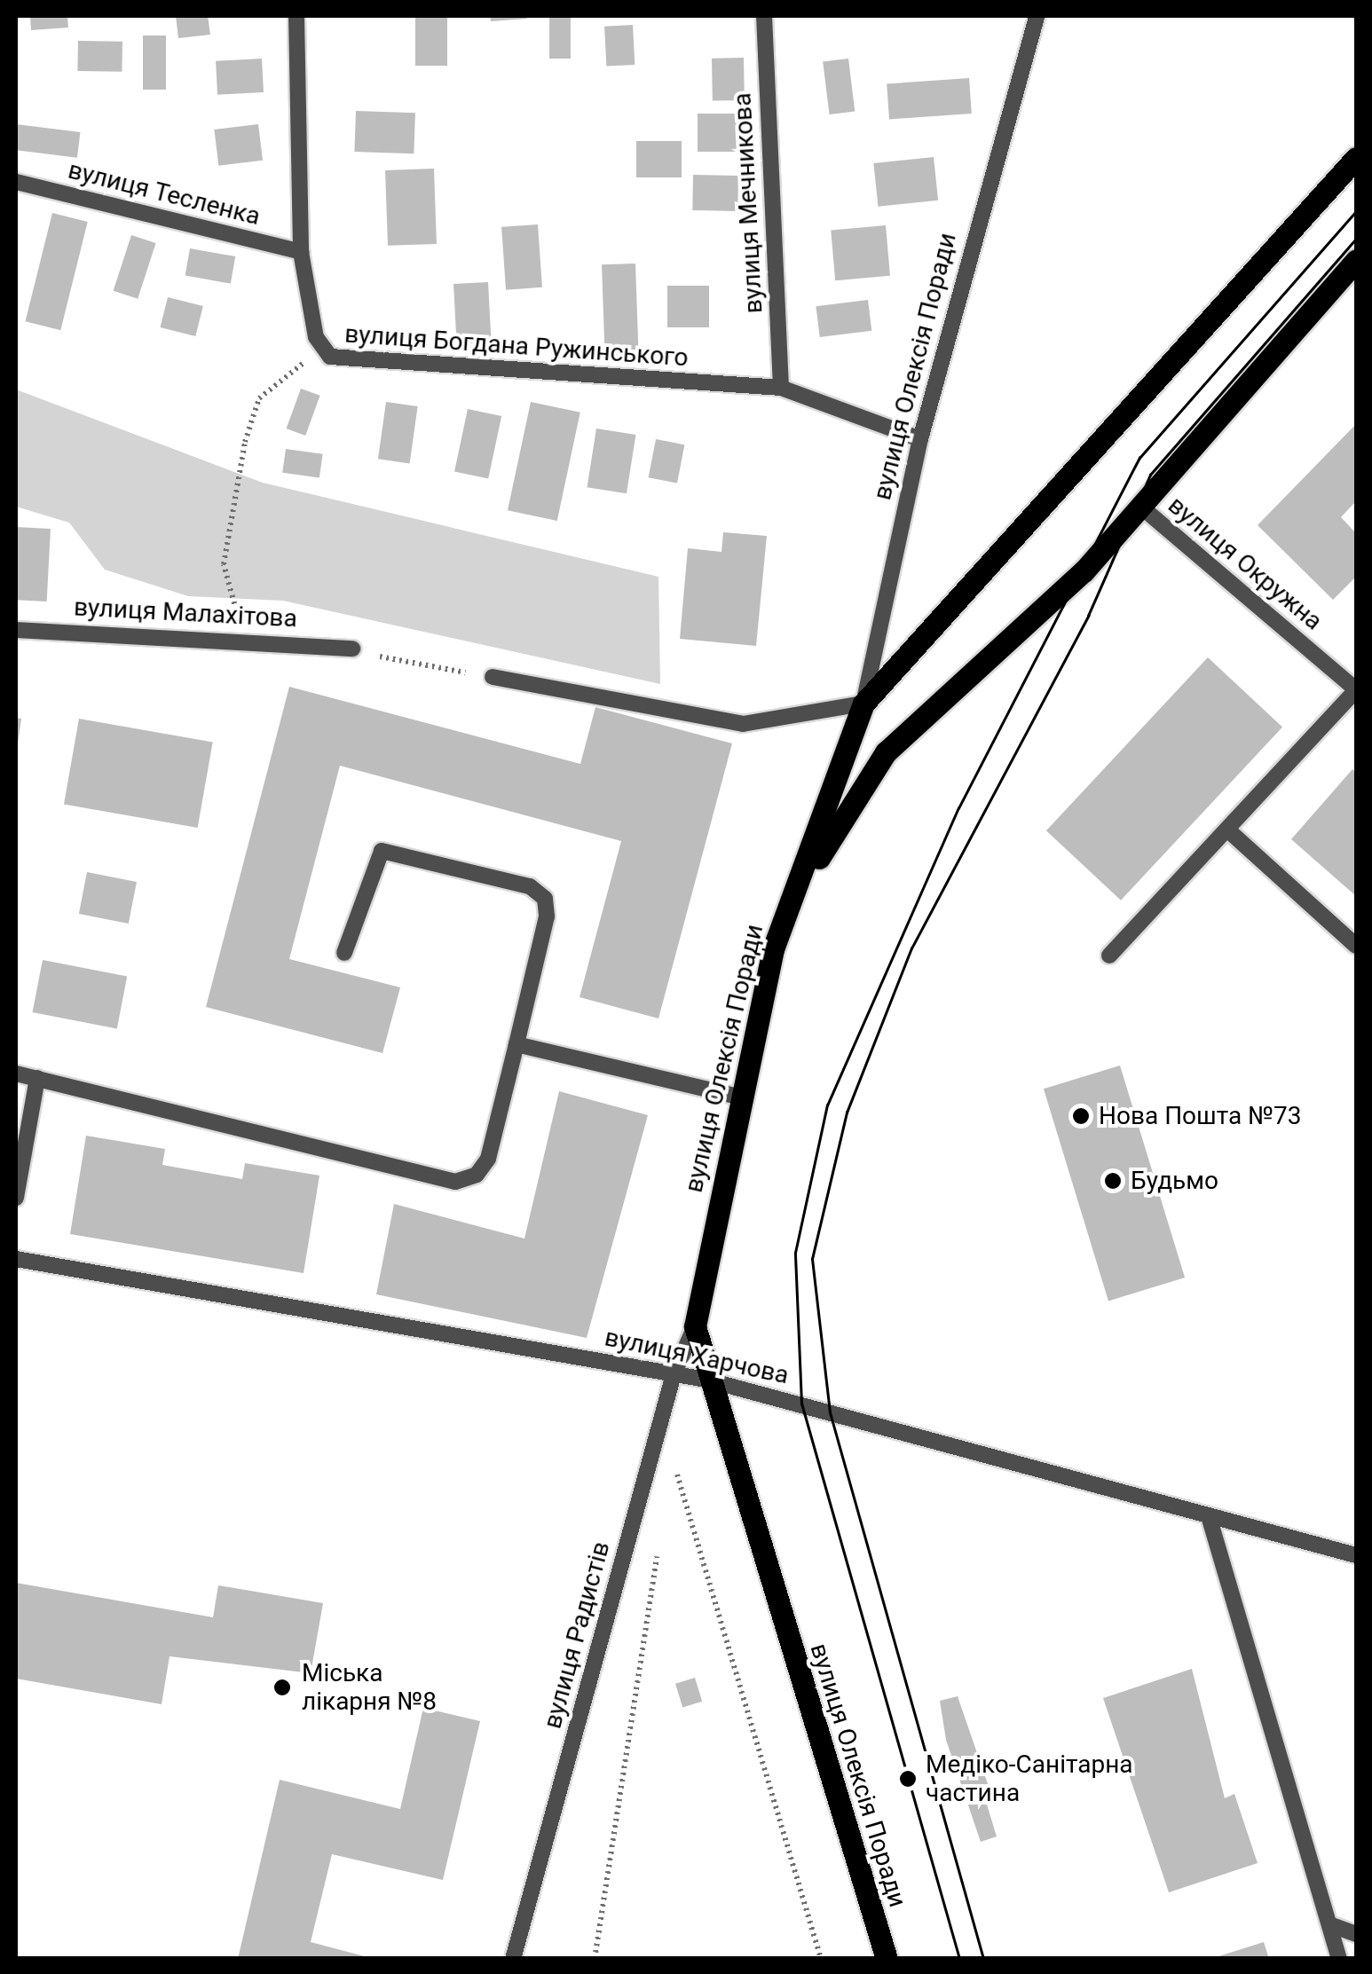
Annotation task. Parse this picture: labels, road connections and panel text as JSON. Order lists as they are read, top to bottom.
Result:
{
  "streets": {
    "main road": ["вулиця Олексія Поради"],
    "street": [
      "вулиця Тесленка",
      "вулиця Мечникова",
      "вулиця Богдана Ружинського",
      "вулиця Окружна",
      "вулиця Малахітова",
      "вулиця Харчова",
      "вулиця Радистів"
    ]
  },
  "crossings": [
    ["вулиця Тесленка", "вулиця Богдана Ружинського"],
    ["вулиця Мечникова", "вулиця Богдана Ружинського"],
    ["вулиця Богдана Ружинського", "вулиця Олексія Поради"],
    ["вулиця Олексія Поради", "вулиця Харчова"],
    ["вулиця Олексія Поради", "вулиця Радистів"],
    ["вулиця Харчова", "вулиця Радистів"]
  ],
  "places": [
    "Нова Пошта №73",
    "Будьмо",
    "Міська лікарня №8",
    "Медіко-Санітарна частина"
  ]
}
